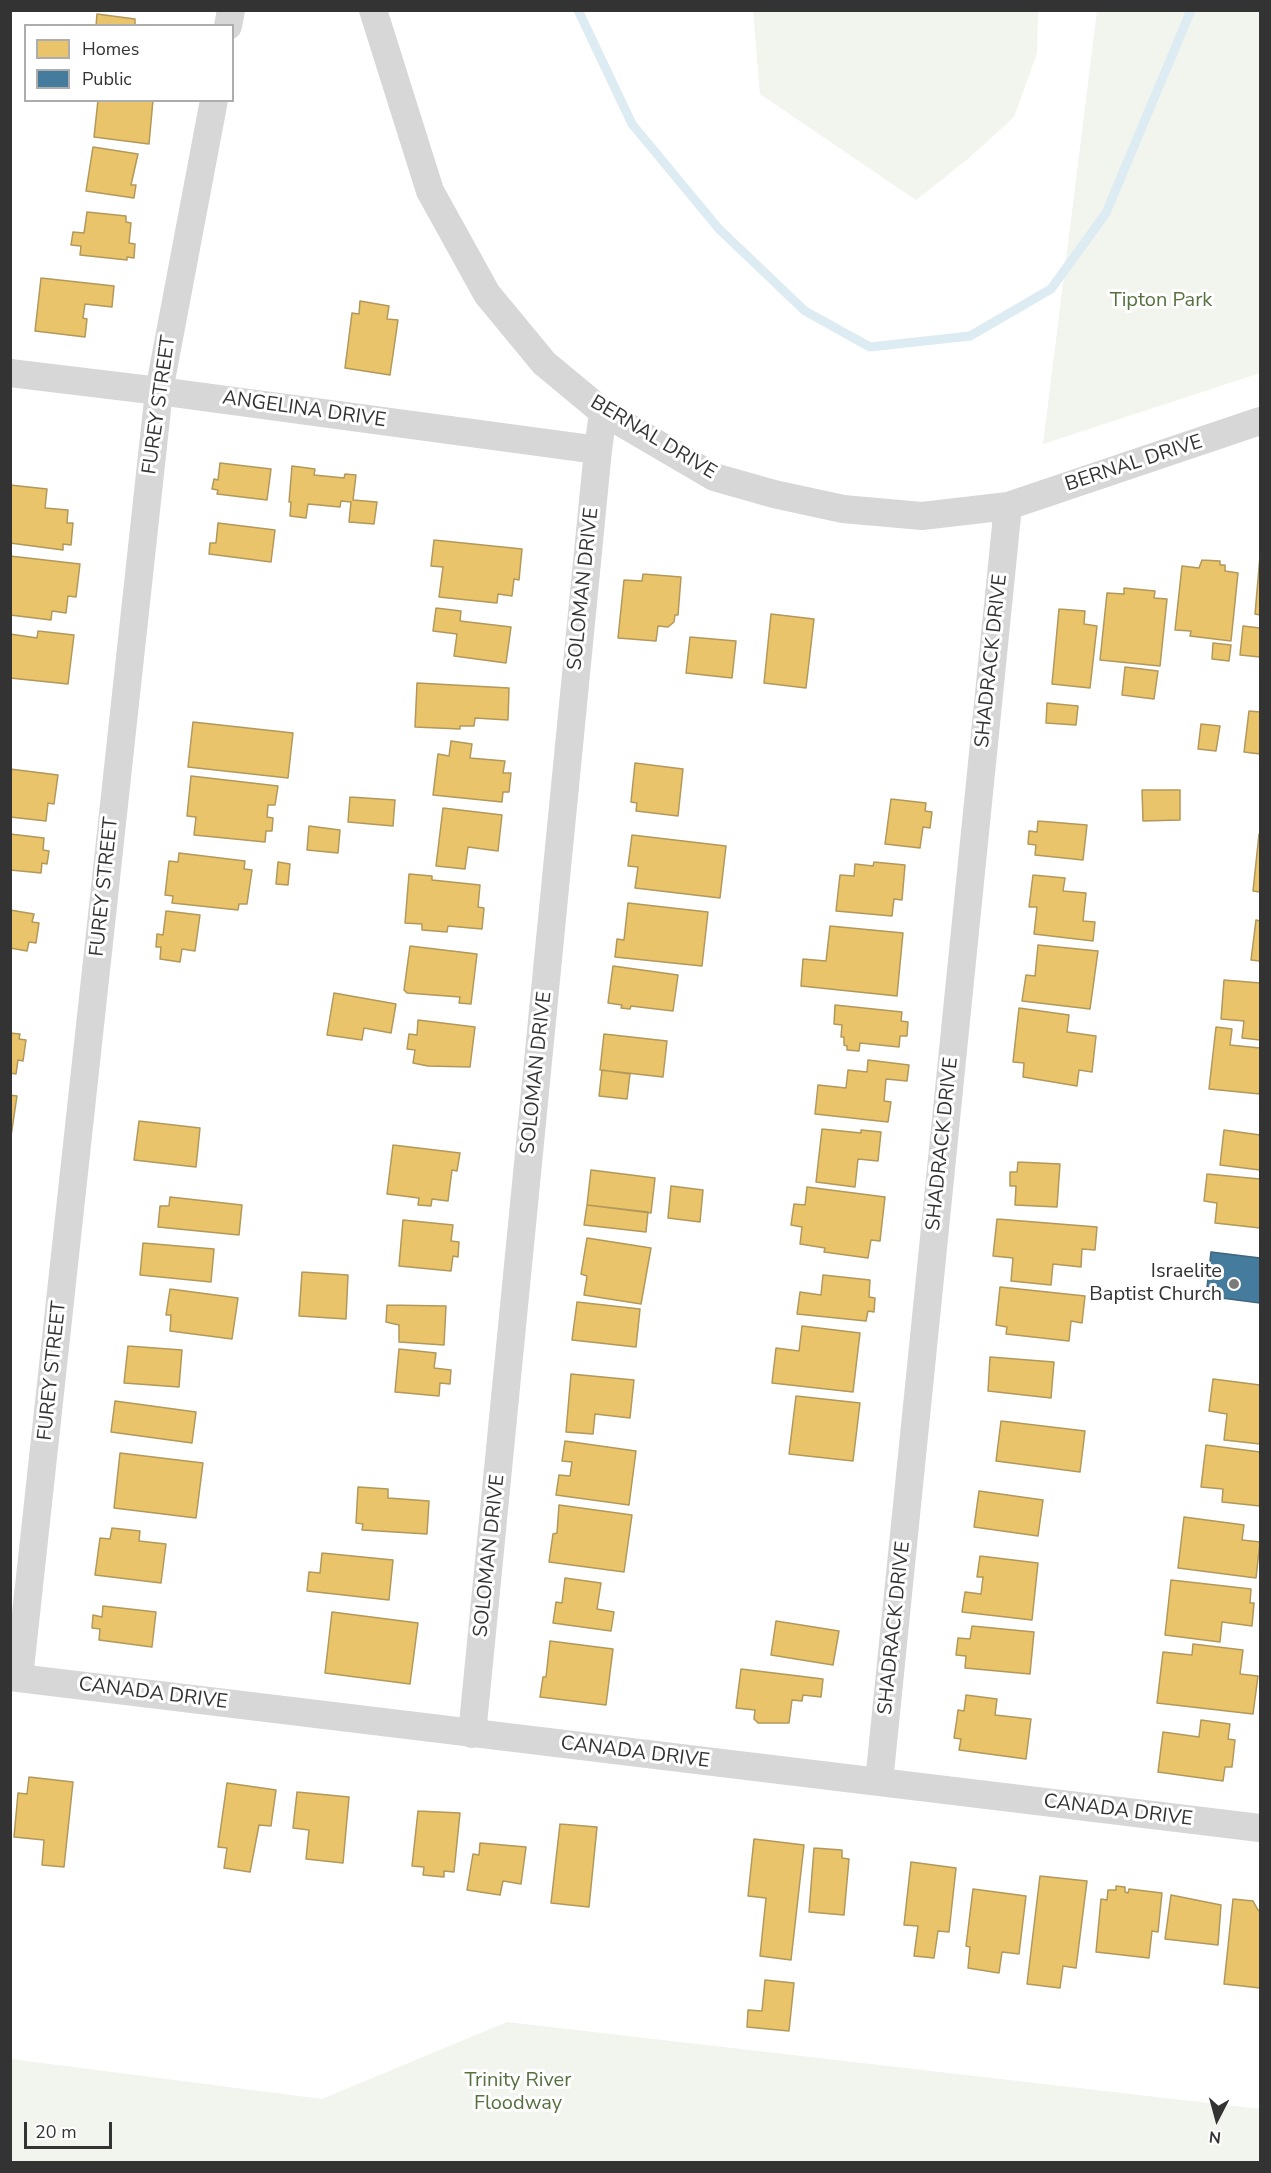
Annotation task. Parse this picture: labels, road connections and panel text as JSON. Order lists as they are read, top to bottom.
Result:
{
  "streets": {
    "street": [
      "FUREY STREET",
      "ANGELINA DRIVE",
      "BERNAL DRIVE",
      "SOLOMAN DRIVE",
      "SHADRACK DRIVE",
      "CANADA DRIVE"
    ]
  },
  "crossings": [
    ["FUREY STREET", "ANGELINA DRIVE"],
    ["FUREY STREET", "CANADA DRIVE"],
    ["ANGELINA DRIVE", "SOLOMAN DRIVE"],
    ["BERNAL DRIVE", "SOLOMAN DRIVE"],
    ["BERNAL DRIVE", "SHADRACK DRIVE"],
    ["SOLOMAN DRIVE", "CANADA DRIVE"],
    ["SHADRACK DRIVE", "CANADA DRIVE"]
  ],
  "parks": ["Tipton Park", "Trinity River Floodway"],
  "places": ["Israelite Baptist Church"],
  "legend": ["Homes", "Public"],
  "scale_bar": "20 m",
  "north": "bottom"
}
